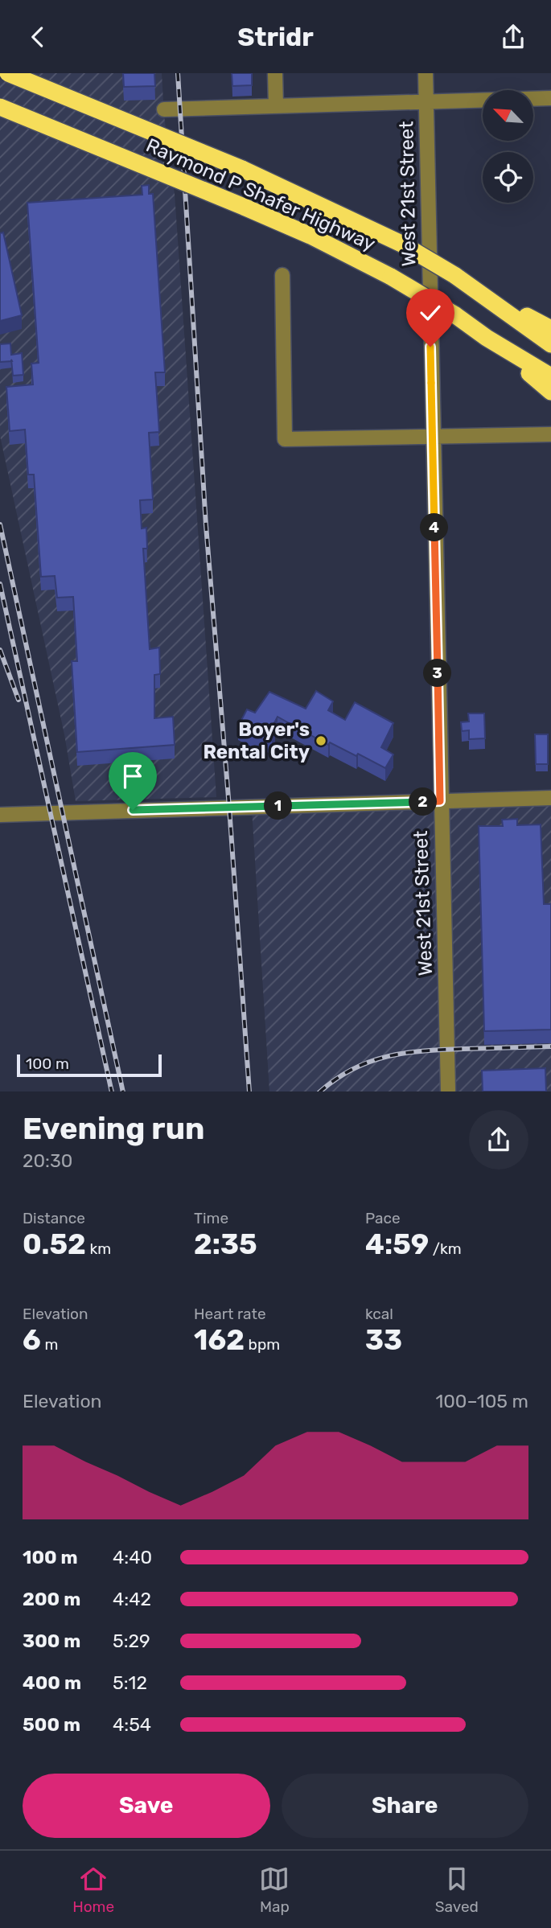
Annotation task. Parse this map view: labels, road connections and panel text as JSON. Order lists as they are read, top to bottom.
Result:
{
  "streets": {
    "highway": ["Raymond P Shafer Highway"],
    "street": ["West 21st Street"]
  },
  "places": ["Boyer's Rental City"],
  "scale_bar": "100 m",
  "north": "top left",
  "page": {
    "header": "Stridr",
    "pins": [
      "4",
      "3",
      "2",
      "1"
    ],
    "scale": "100 m",
    "heading": ["Evening run", "20:30"],
    "stats": [
      ["Distance", "0.52 km"],
      ["Time", "2:35"],
      ["Pace", "4:59 /km"],
      ["Elevation", "6 m"],
      ["Heart rate", "162 bpm"],
      ["kcal", "33"]
    ],
    "chart": ["Elevation", "100–105 m"],
    "list": [
      {
        "name": "100 m",
        "note": "4:40"
      },
      {
        "name": "200 m",
        "note": "4:42"
      },
      {
        "name": "300 m",
        "note": "5:29"
      },
      {
        "name": "400 m",
        "note": "5:12"
      },
      {
        "name": "500 m",
        "note": "4:54"
      }
    ],
    "buttons": ["Save", "Share"],
    "tabs": ["Home", "Map", "Saved"]
  }
}
